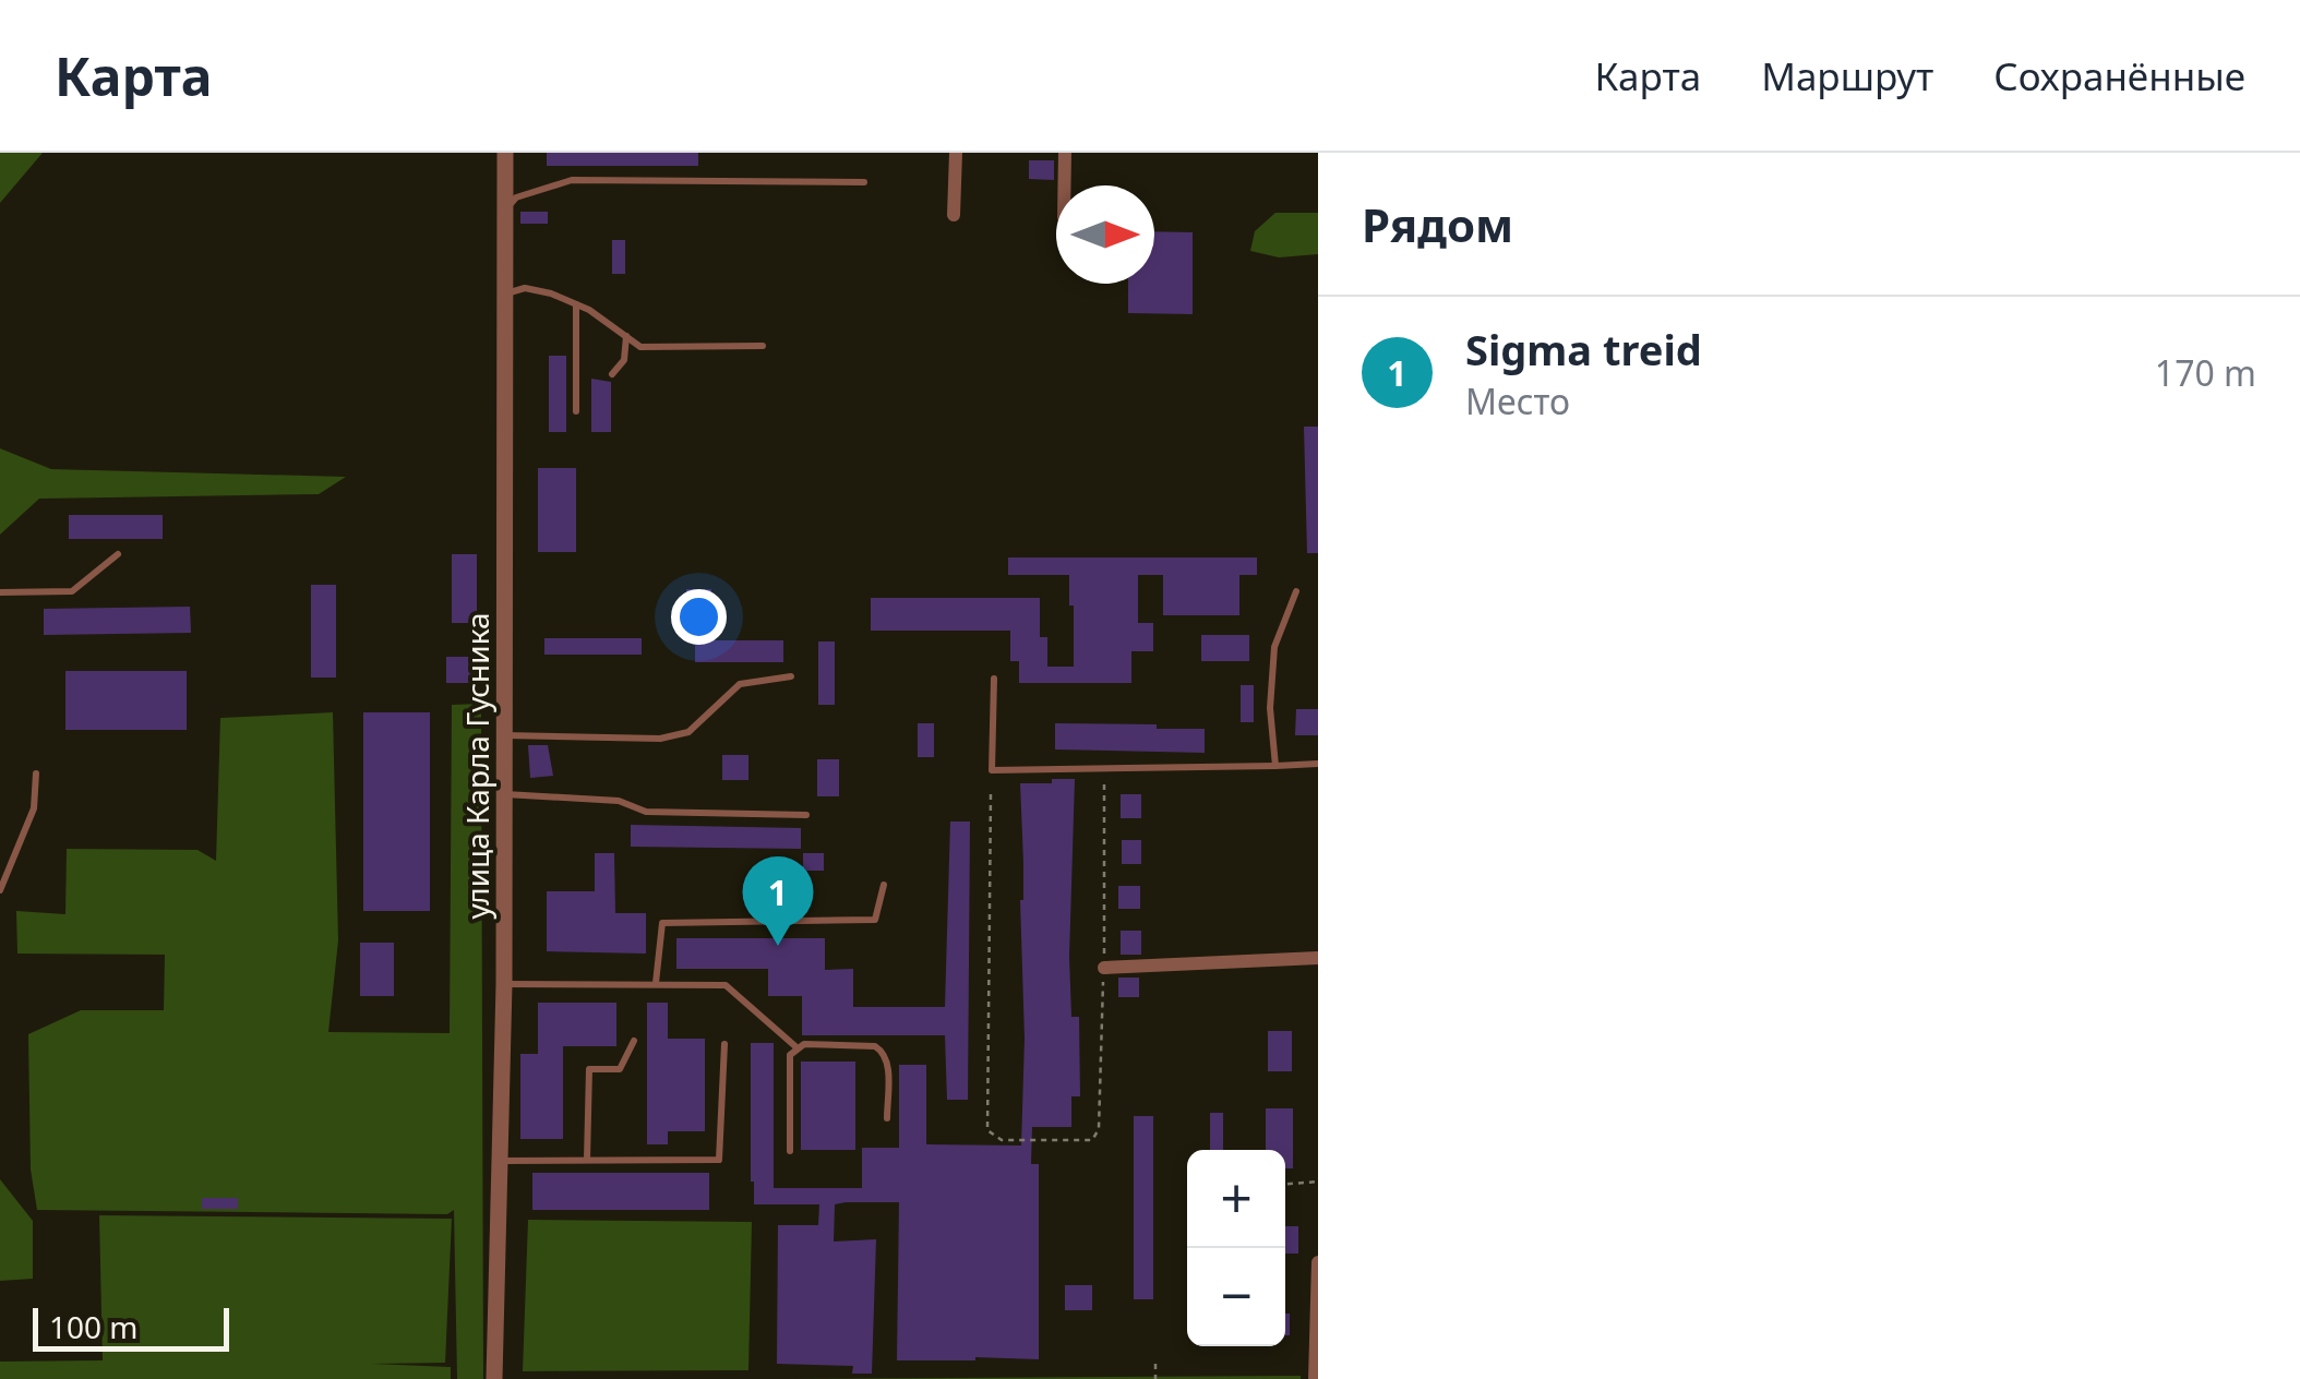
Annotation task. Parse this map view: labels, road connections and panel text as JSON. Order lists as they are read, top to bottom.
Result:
{
  "streets": {
    "street": ["улица Карла Гусника"]
  },
  "scale_bar": "100 m",
  "north": "right",
  "page": {
    "header": "Карта",
    "nav": ["Карта", "Маршрут", "Сохранённые"],
    "heading": "Рядом",
    "list": [
      {
        "mark": "1",
        "name": "Sigma treid",
        "note": "Место",
        "value": "170 m"
      }
    ],
    "pins": "1",
    "map_buttons": ["+", "−"],
    "scale": "100 m"
  }
}
